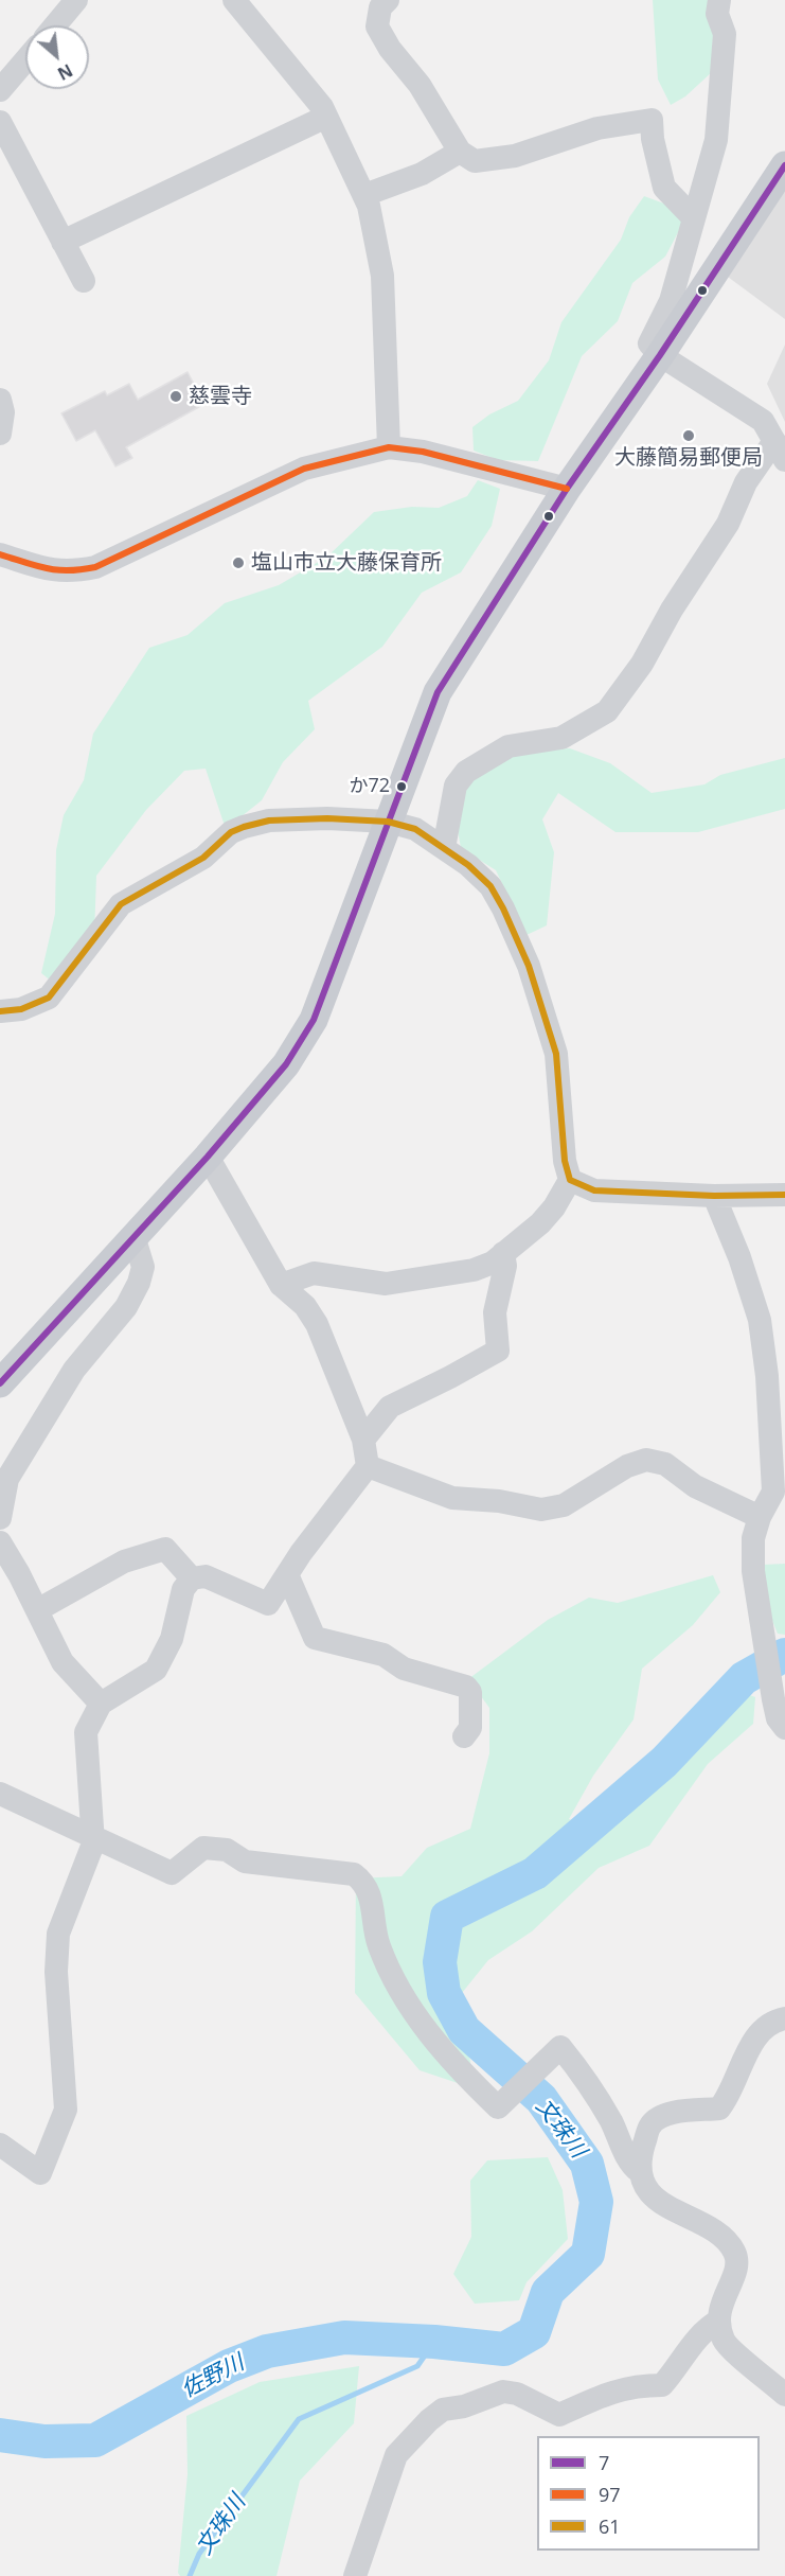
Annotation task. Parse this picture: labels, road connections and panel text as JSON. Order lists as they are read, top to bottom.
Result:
{
  "water": ["文珠川", "佐野川"],
  "places": [
    "慈雲寺",
    "大藤簡易郵便局",
    "塩山市立大藤保育所",
    "か72"
  ],
  "lines": ["transit line 7", "transit line 97", "transit line 61"],
  "legend": ["7", "97", "61"],
  "north": "bottom right"
}
